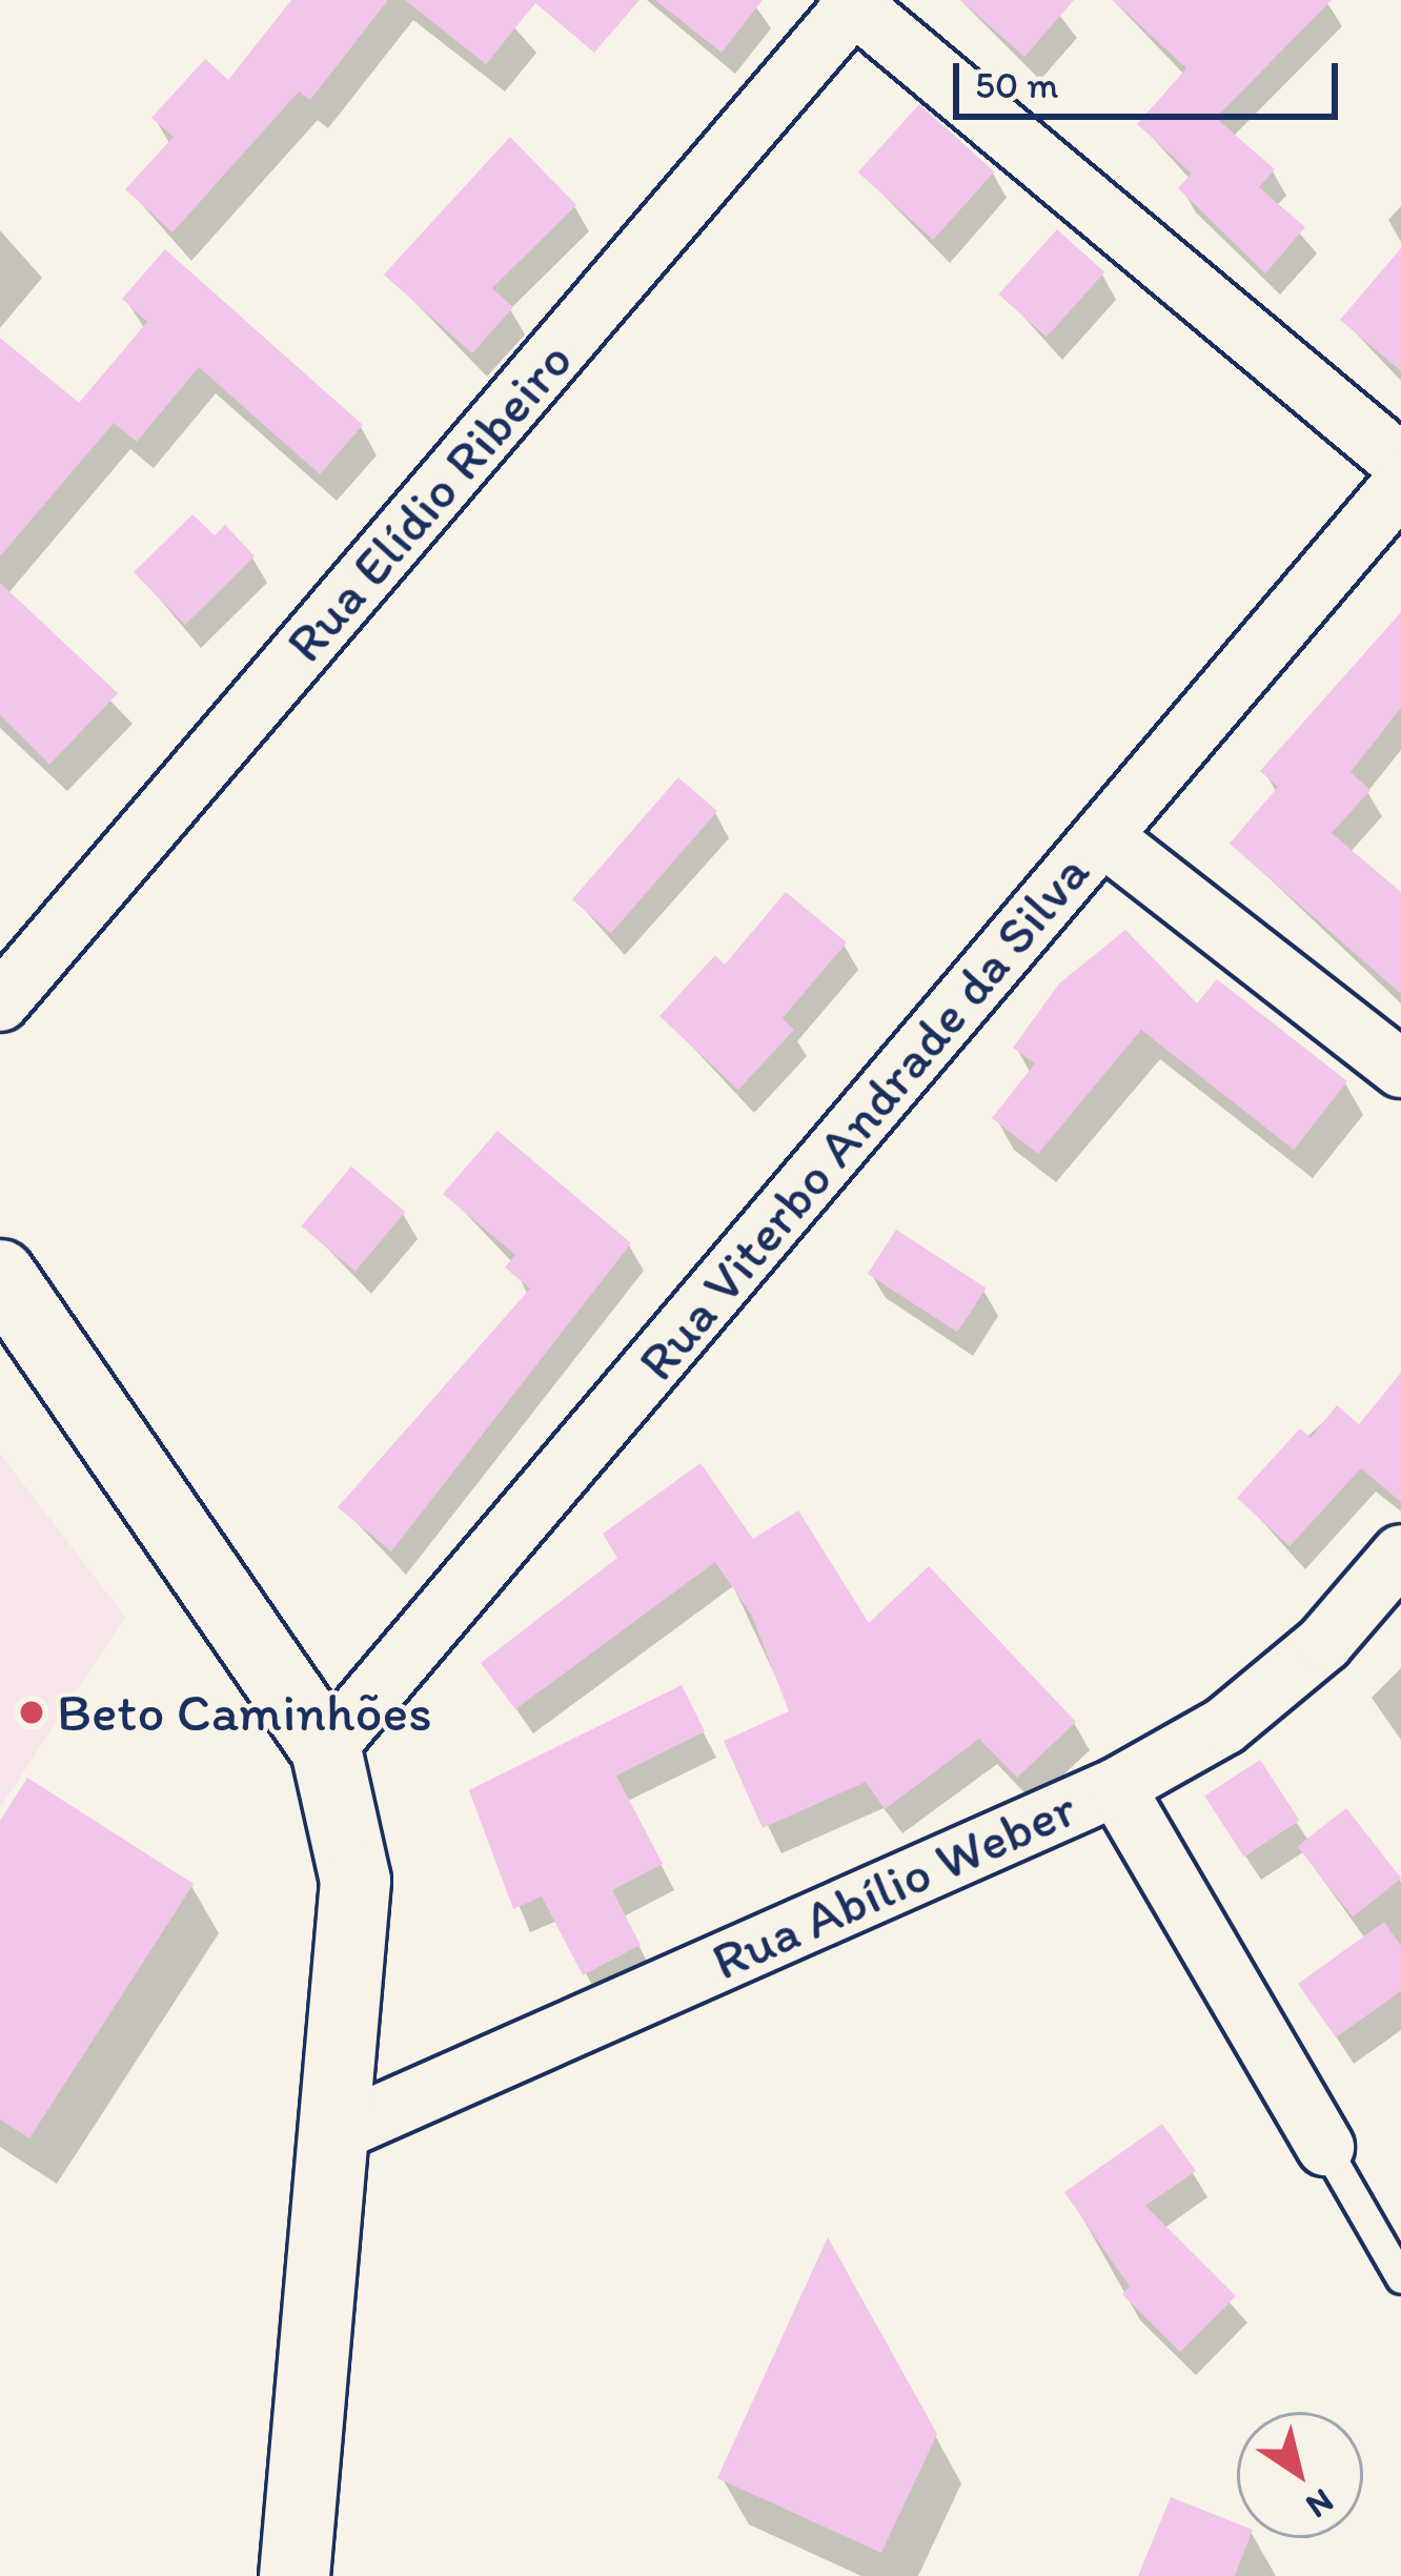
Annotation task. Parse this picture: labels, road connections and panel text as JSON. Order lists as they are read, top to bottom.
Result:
{
  "streets": {
    "street": ["Rua Elídio Ribeiro", "Rua Viterbo Andrade da Silva", "Rua Abílio Weber"]
  },
  "places": ["Beto Caminhões"],
  "scale_bar": "50 m",
  "north": "bottom right"
}
